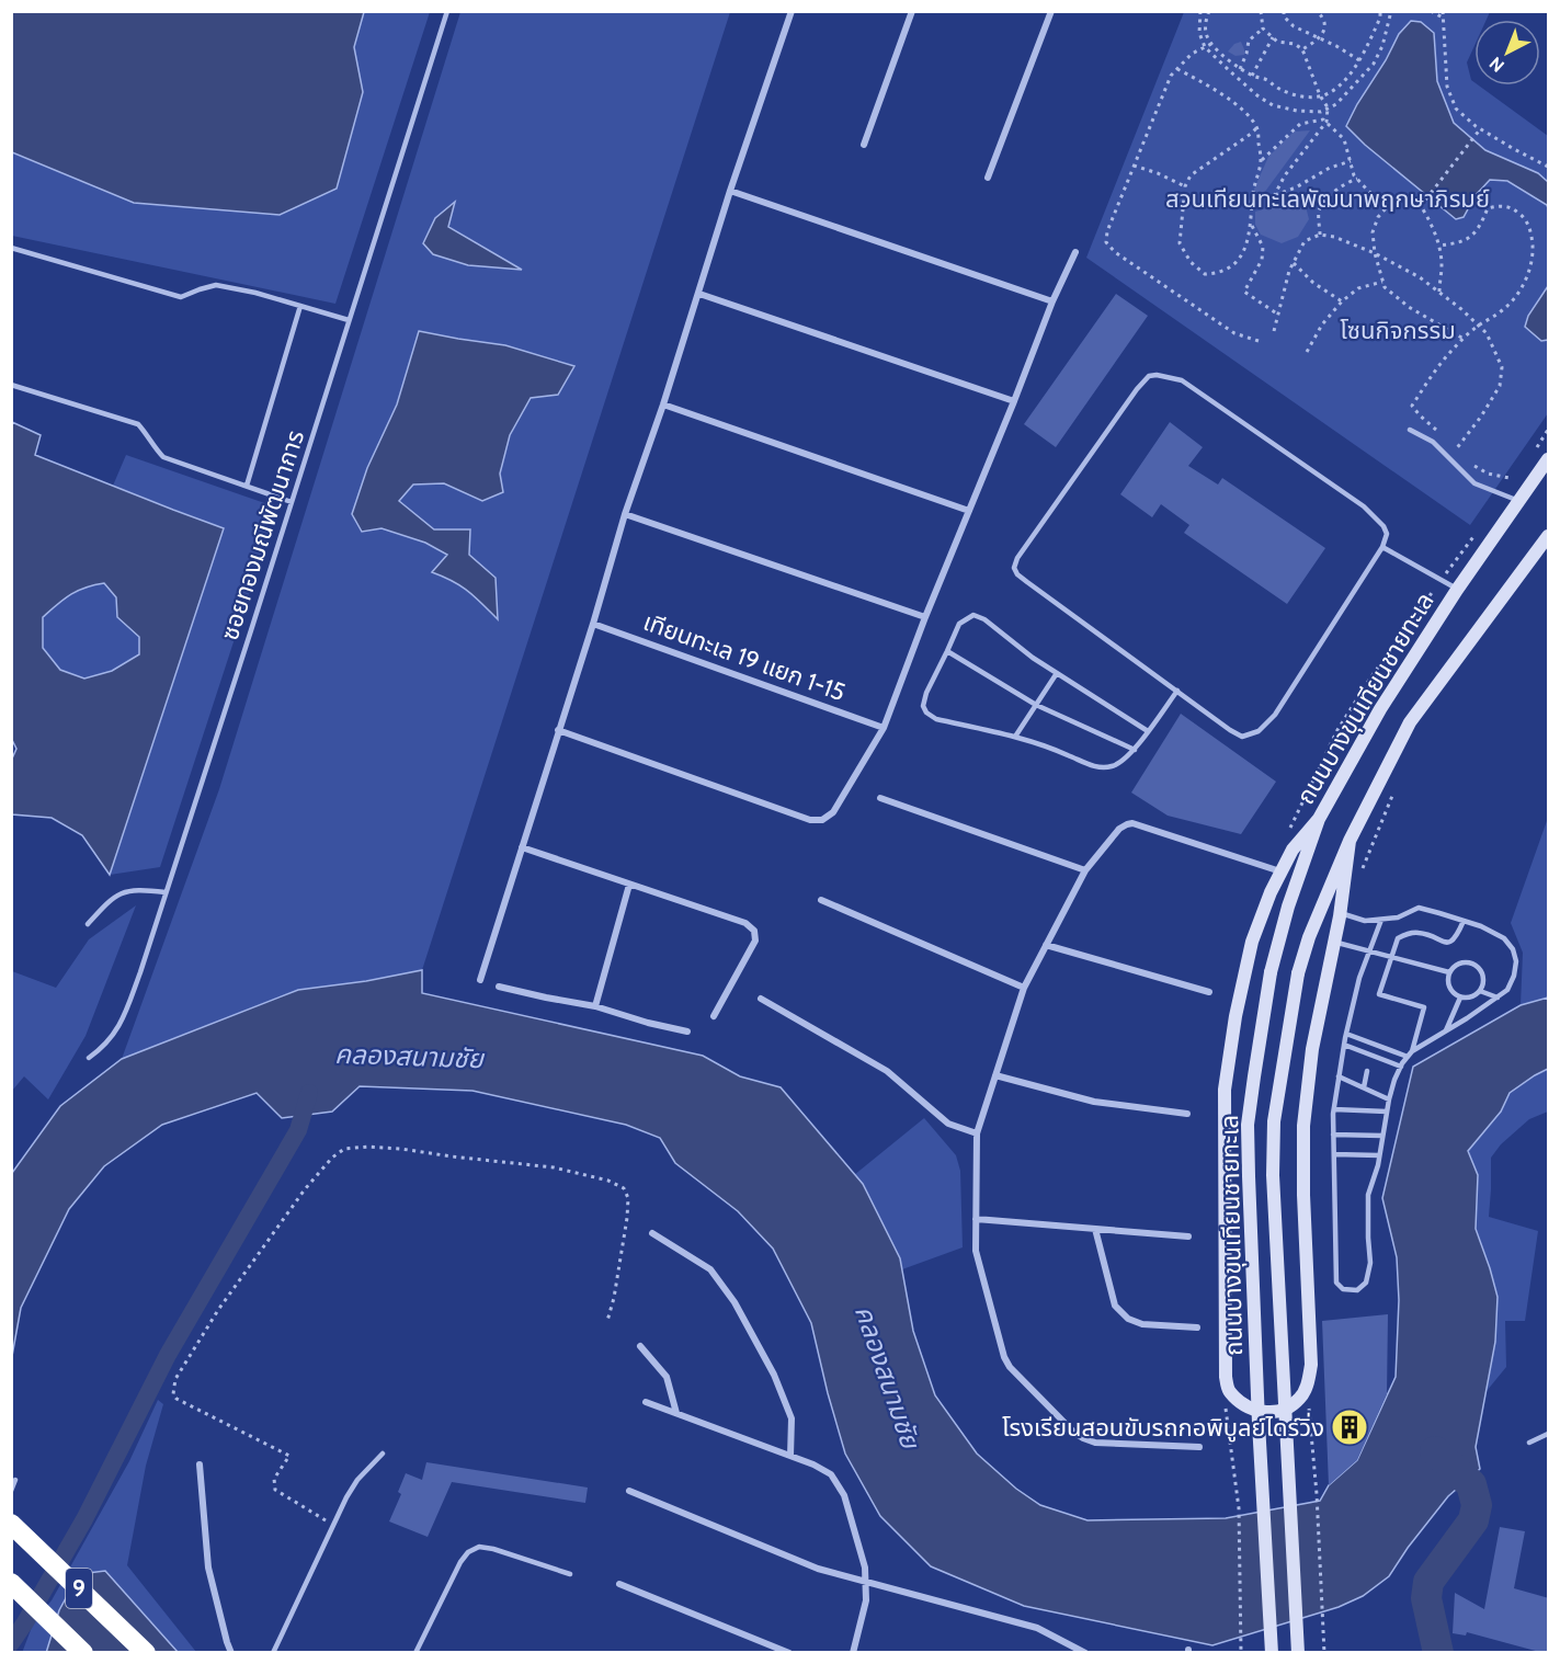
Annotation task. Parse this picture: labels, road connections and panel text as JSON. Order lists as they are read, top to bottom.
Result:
{
  "streets": {
    "highway": ["9"],
    "main road": ["ถนนบางขุนเทียนชายทะเล"],
    "street": ["เทียนทะเล 19 แยก 1-15"],
    "lane": ["ซอยทองมณีพัฒนาการ"]
  },
  "water": ["คลองสนามชัย"],
  "parks": ["สวนเทียนทะเลพัฒนาพฤกษาภิรมย์", "โซนกิจกรรม"],
  "places": {
    "building": ["โรงเรียนสอนขับรถกอพิบูลย์ไดร์วิ่ง"]
  },
  "north": "bottom left"
}
